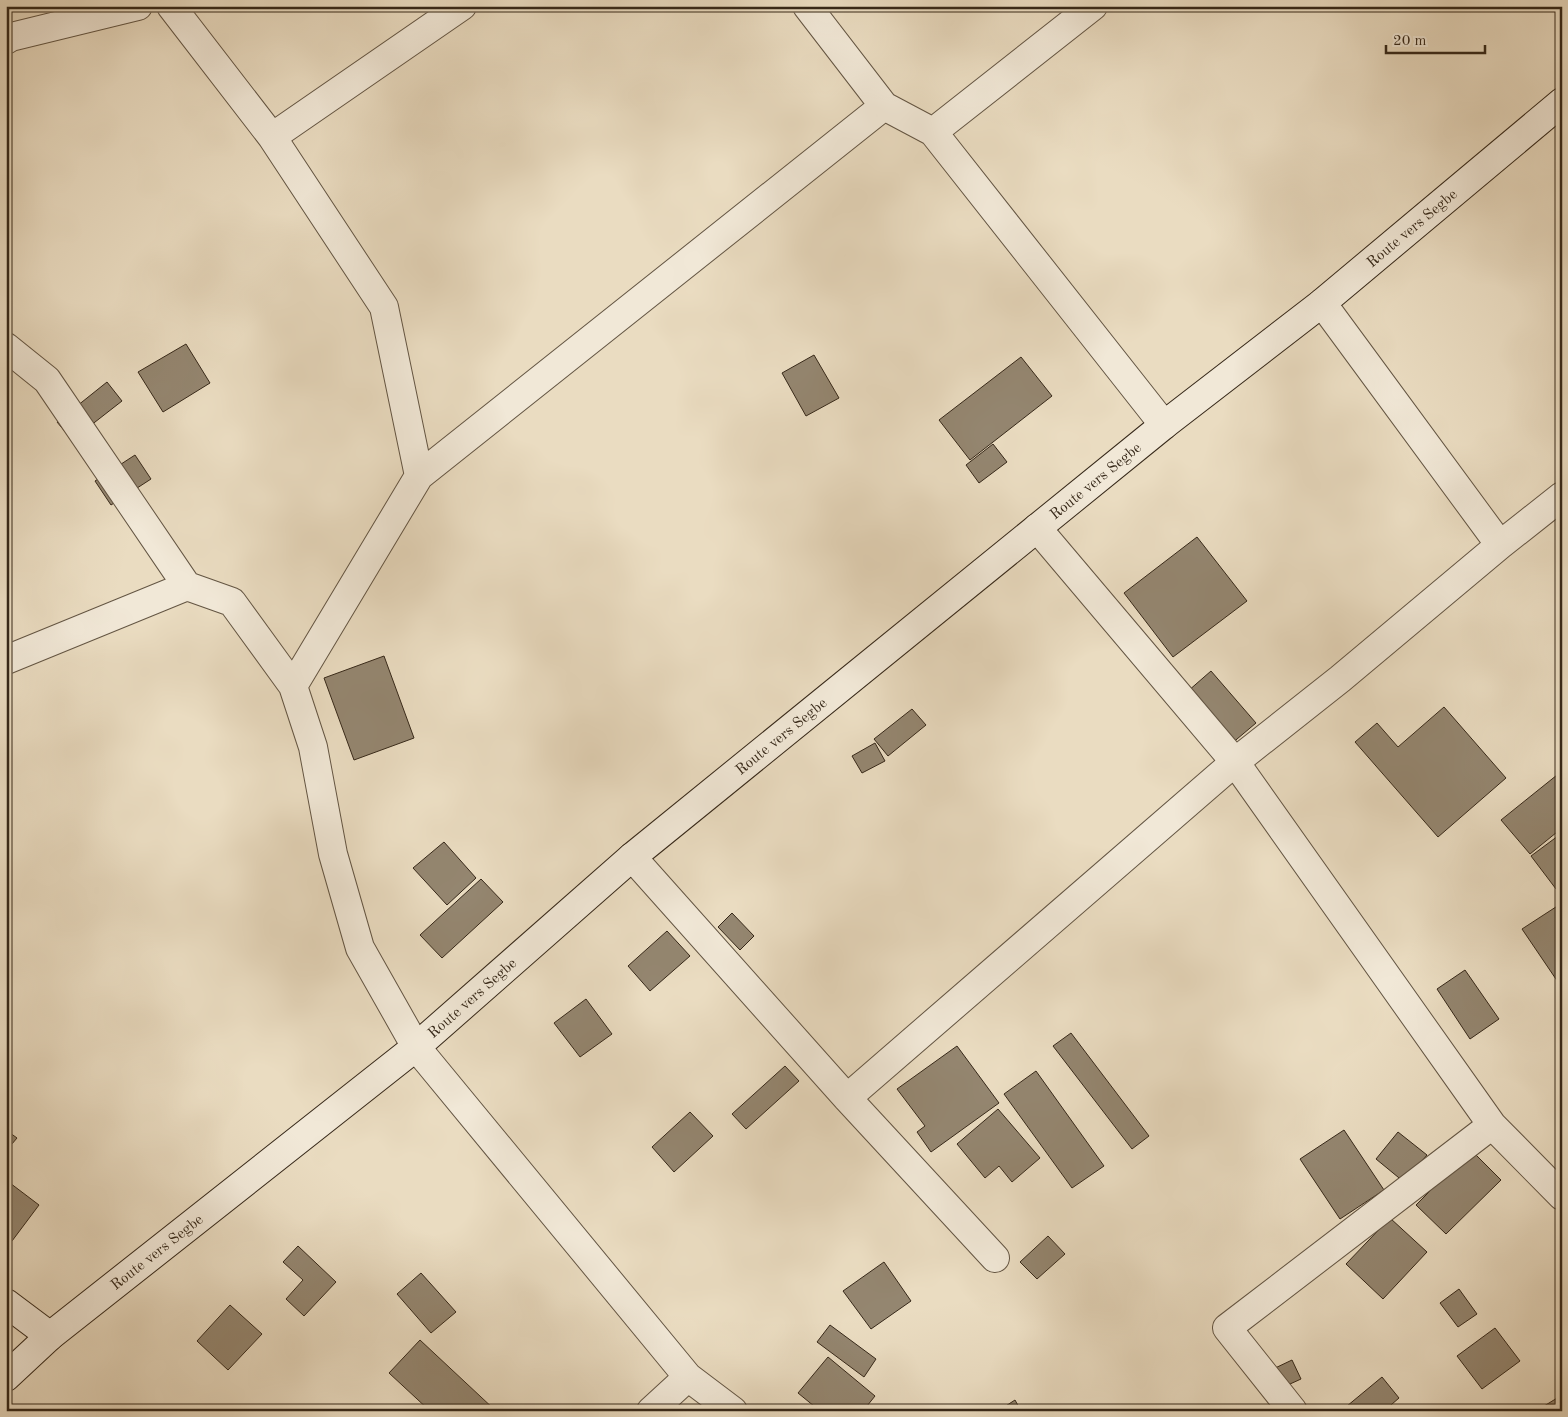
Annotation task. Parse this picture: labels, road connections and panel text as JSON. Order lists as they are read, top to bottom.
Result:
{
  "streets": {
    "street": ["Route vers Segbe"]
  },
  "scale_bar": "20 m"
}
